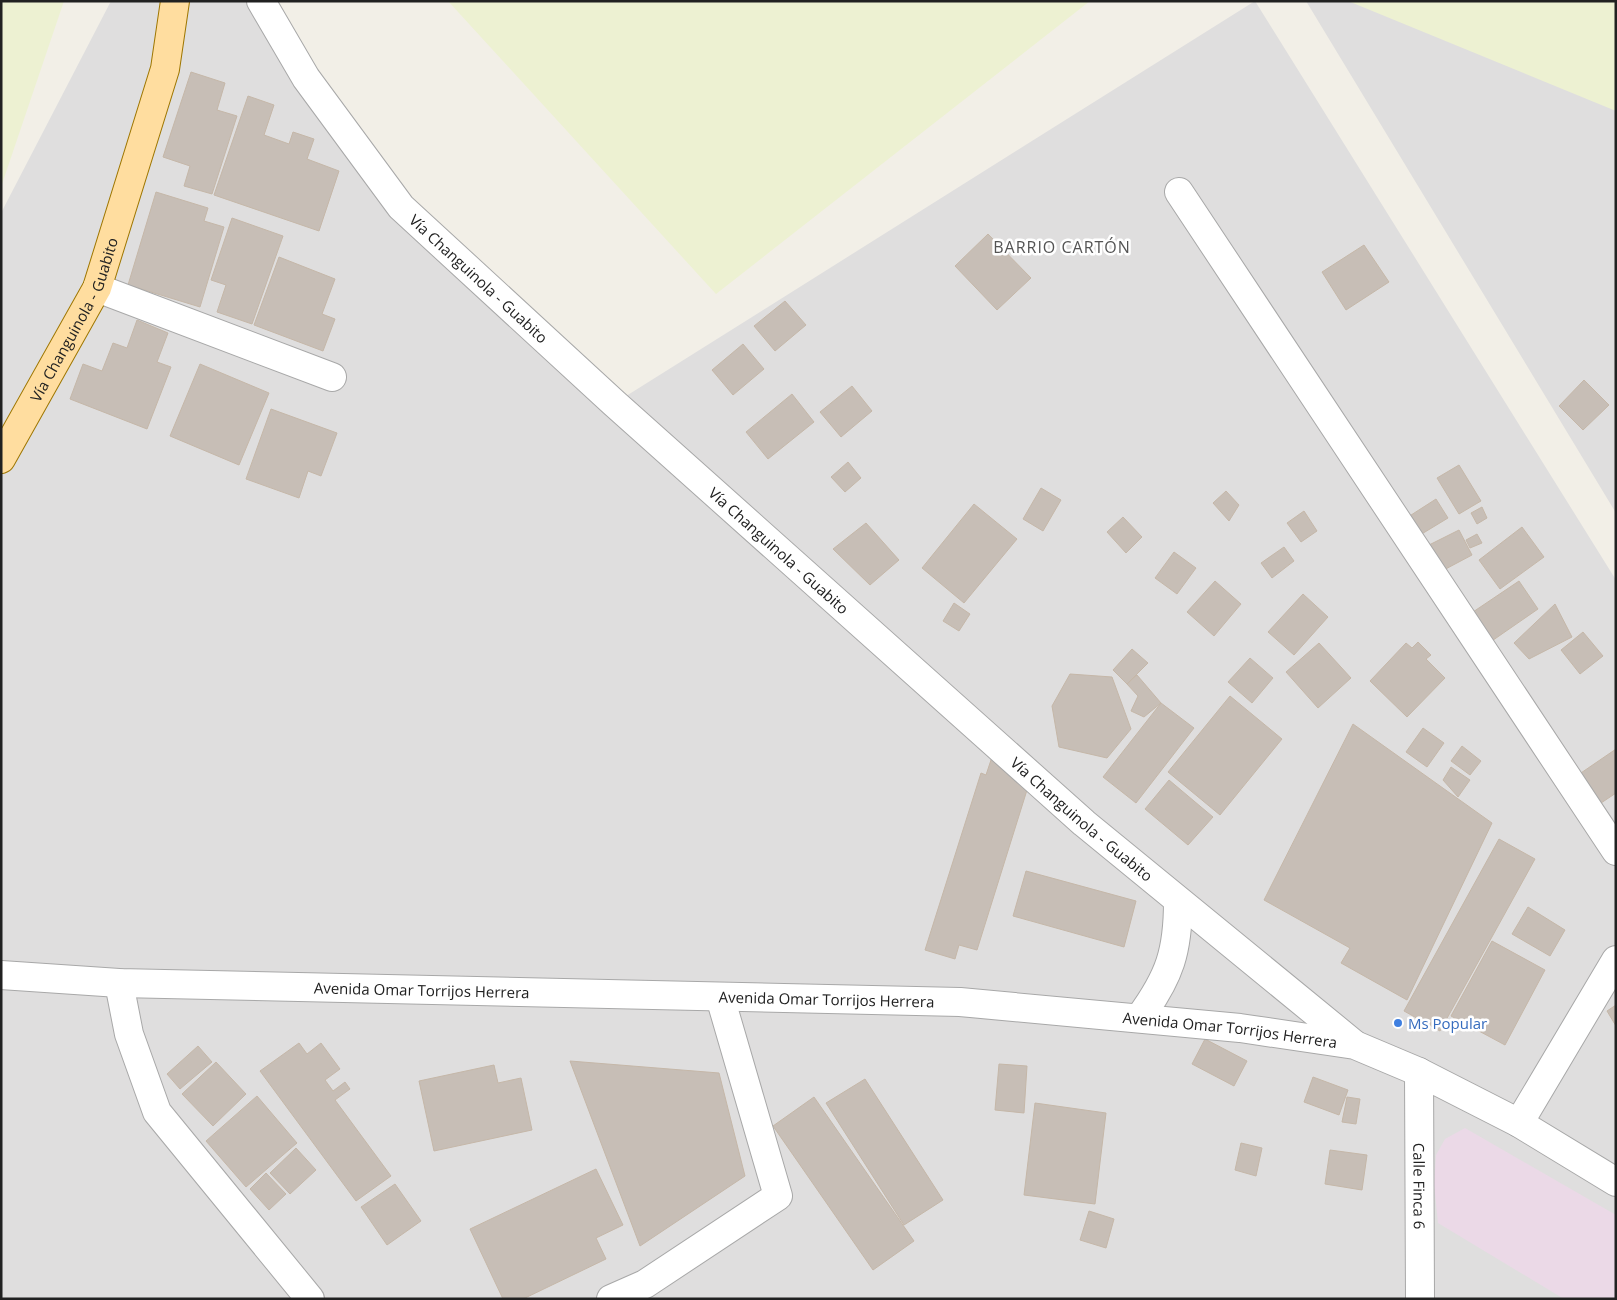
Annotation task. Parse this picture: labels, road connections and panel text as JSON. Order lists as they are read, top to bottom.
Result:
{
  "streets": {
    "main road": ["Vía Changuinola - Guabito"],
    "street": ["Avenida Omar Torrijos Herrera", "Calle Finca 6"]
  },
  "crossings": [
    ["Vía Changuinola - Guabito", "Avenida Omar Torrijos Herrera"],
    ["Avenida Omar Torrijos Herrera", "Calle Finca 6"]
  ],
  "districts": ["BARRIO CARTÓN"],
  "places": ["Ms Popular"]
}
